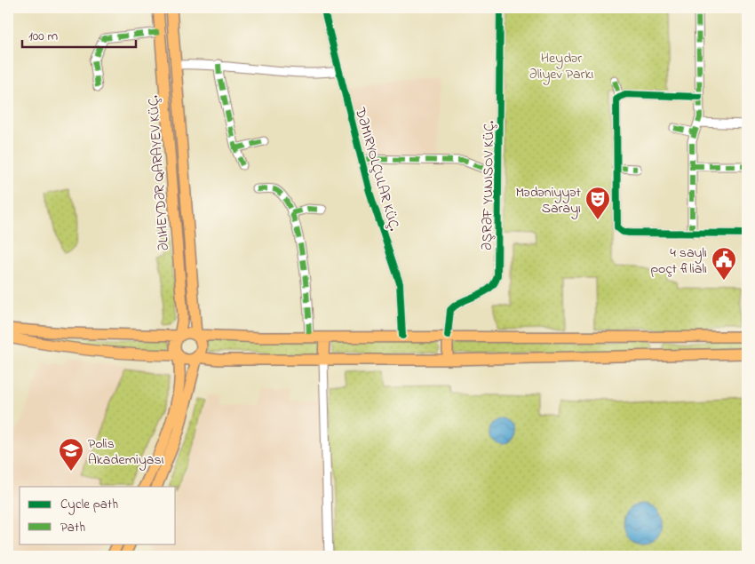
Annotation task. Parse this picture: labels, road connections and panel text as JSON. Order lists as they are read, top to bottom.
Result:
{
  "streets": {
    "main road": ["ƏLIHEYDƏR QARAYEV KÜÇ."],
    "street": ["DƏMIRYOLÇULAR KÜÇ.", "ƏŞRƏF YUNISOV KÜÇ."]
  },
  "parks": ["Heydər Əliyev Parkı"],
  "places": {
    "theatre": ["Mədəniyyət Sarayı"],
    "public building": ["4 saylı poçt filialı"],
    "school or university": ["Polis Akademiyası"]
  },
  "legend": ["Cycle path", "Path"],
  "scale_bar": "100 m"
}
